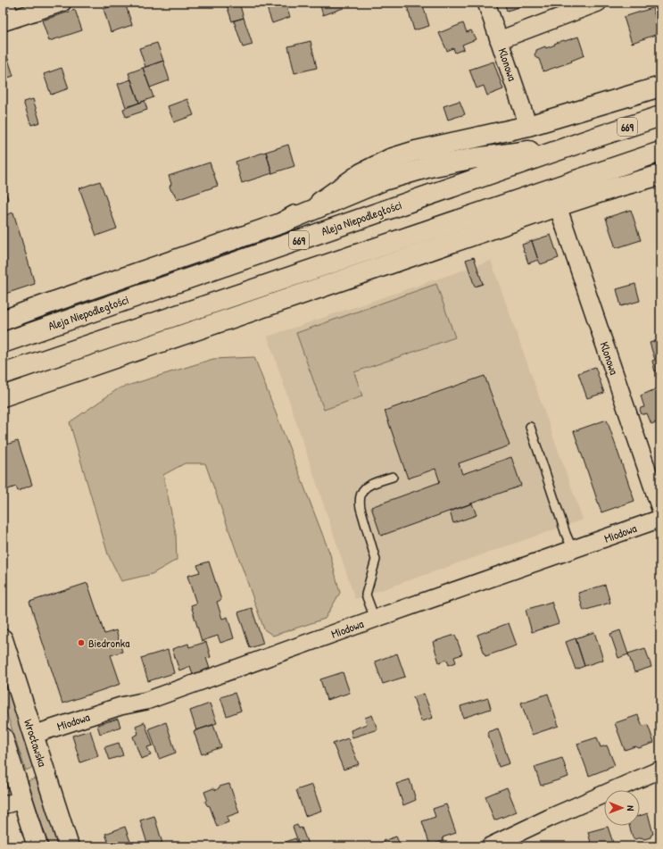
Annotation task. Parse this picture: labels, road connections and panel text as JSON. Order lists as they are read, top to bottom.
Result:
{
  "streets": {
    "main road": ["669", "Aleja Niepodległości", "Wrocławska"],
    "street": ["Klonowa", "Miodowa"]
  },
  "crossings": [
    ["Miodowa", "Wrocławska"]
  ],
  "places": ["Biedronka"],
  "north": "right"
}
